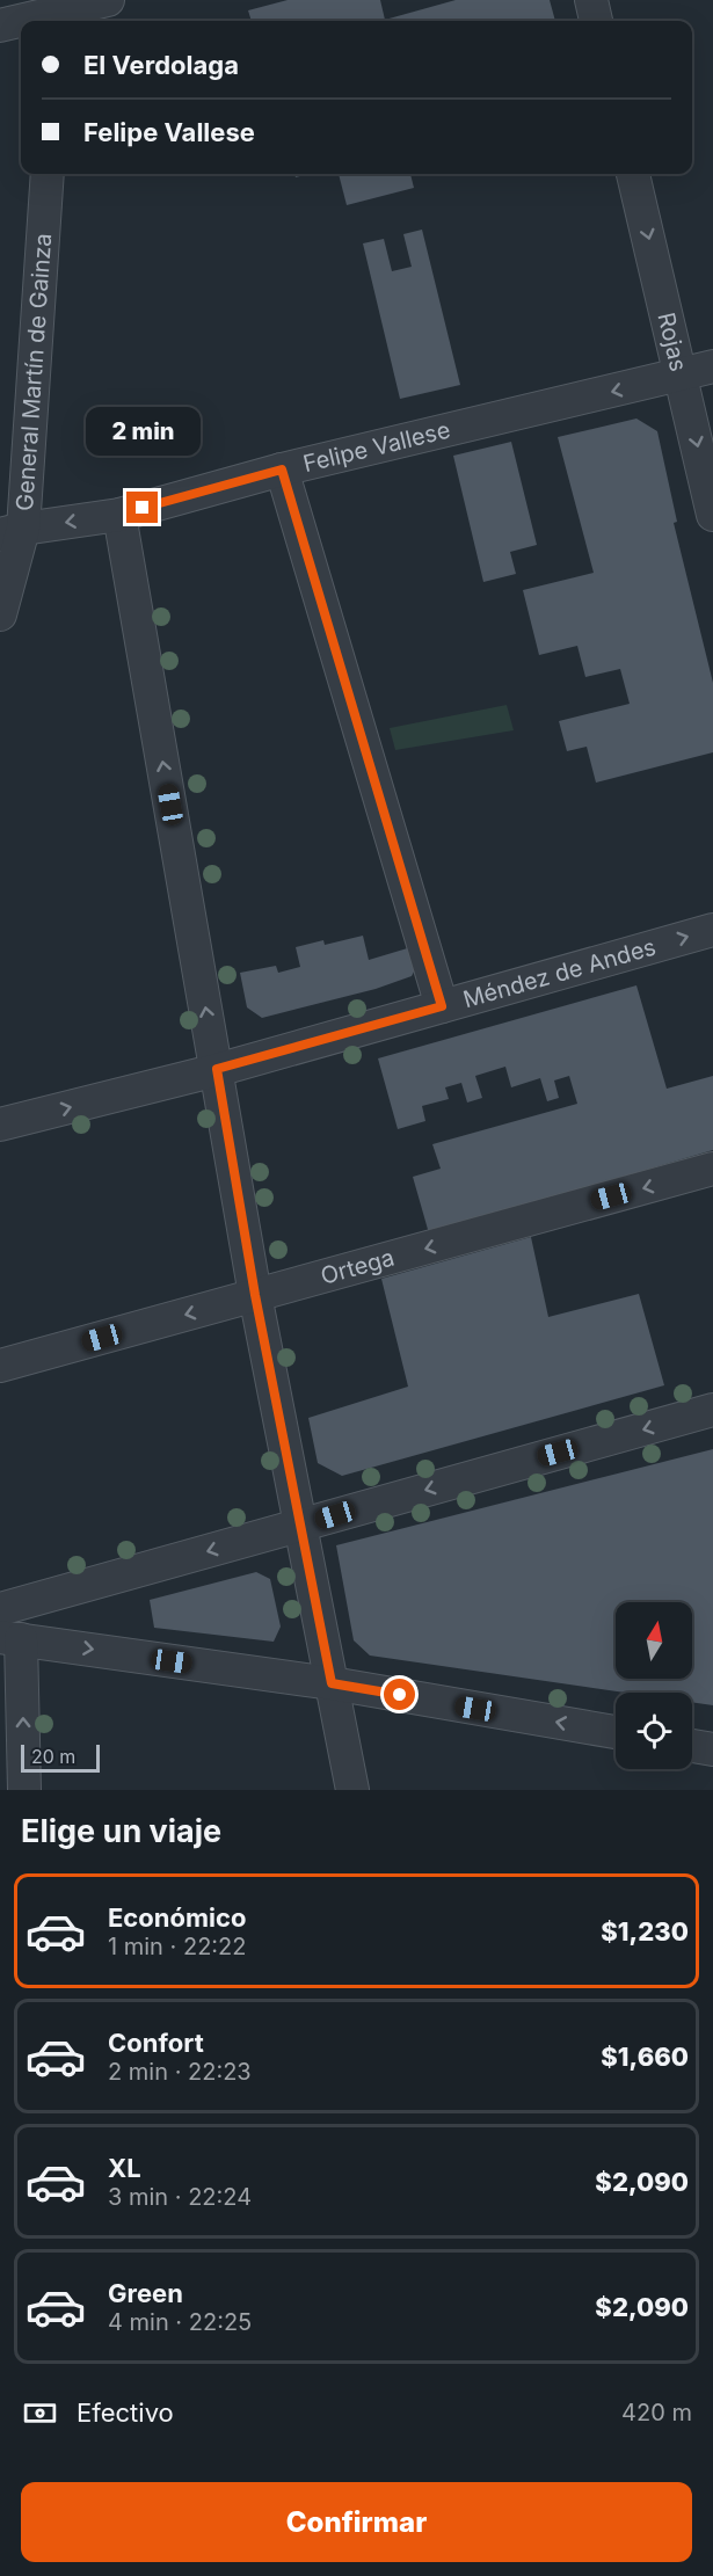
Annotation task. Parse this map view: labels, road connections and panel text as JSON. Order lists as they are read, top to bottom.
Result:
{
  "streets": {
    "street": [
      "Rojas",
      "General Martín de Gainza",
      "Felipe Vallese",
      "Méndez de Andes",
      "Ortega"
    ]
  },
  "crossings": [
    ["Rojas", "Felipe Vallese"],
    ["General Martín de Gainza", "Felipe Vallese"]
  ],
  "one_way": ["Rojas", "Felipe Vallese", "Méndez de Andes"],
  "scale_bar": "20 m",
  "north": "top",
  "page": {
    "banner": ["El Verdolaga", "Felipe Vallese"],
    "bubble": "2 min",
    "scale": "20 m",
    "heading": "Elige un viaje",
    "list": [
      {
        "name": "Económico",
        "note": "1 min · 22:22",
        "value": "$1,230"
      },
      {
        "name": "Confort",
        "note": "2 min · 22:23",
        "value": "$1,660"
      },
      {
        "name": "XL",
        "note": "3 min · 22:24",
        "value": "$2,090"
      },
      {
        "name": "Green",
        "note": "4 min · 22:25",
        "value": "$2,090"
      }
    ],
    "pay": ["Efectivo", "420 m"],
    "buttons": "Confirmar"
  }
}
